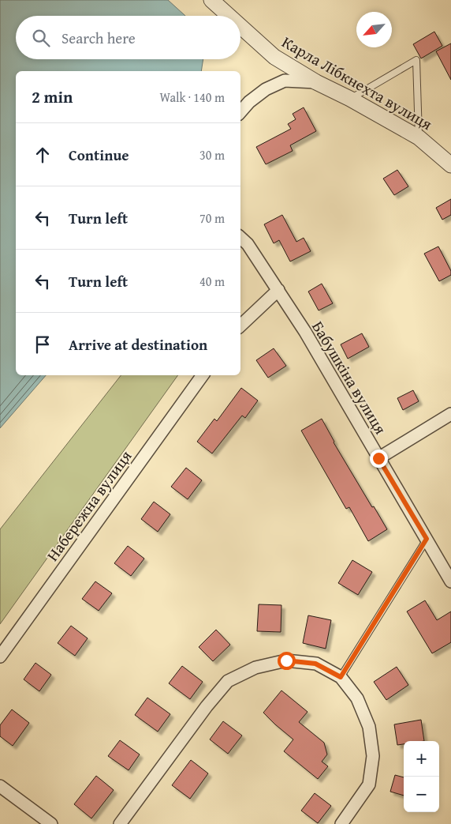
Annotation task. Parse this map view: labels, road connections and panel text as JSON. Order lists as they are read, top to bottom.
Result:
{
  "streets": {
    "street": ["Карла Лібкнехта вулиця", "Бабушкіна вулиця", "Набережна вулиця"]
  },
  "north": "bottom left",
  "page": {
    "search": "Search here",
    "heading": ["2 min", "Walk · 140 m"],
    "list": [
      ["Continue", "30 m"],
      ["Turn left", "70 m"],
      ["Turn left", "40 m"],
      "Arrive at destination"
    ],
    "map_buttons": ["+", "−"]
  }
}
